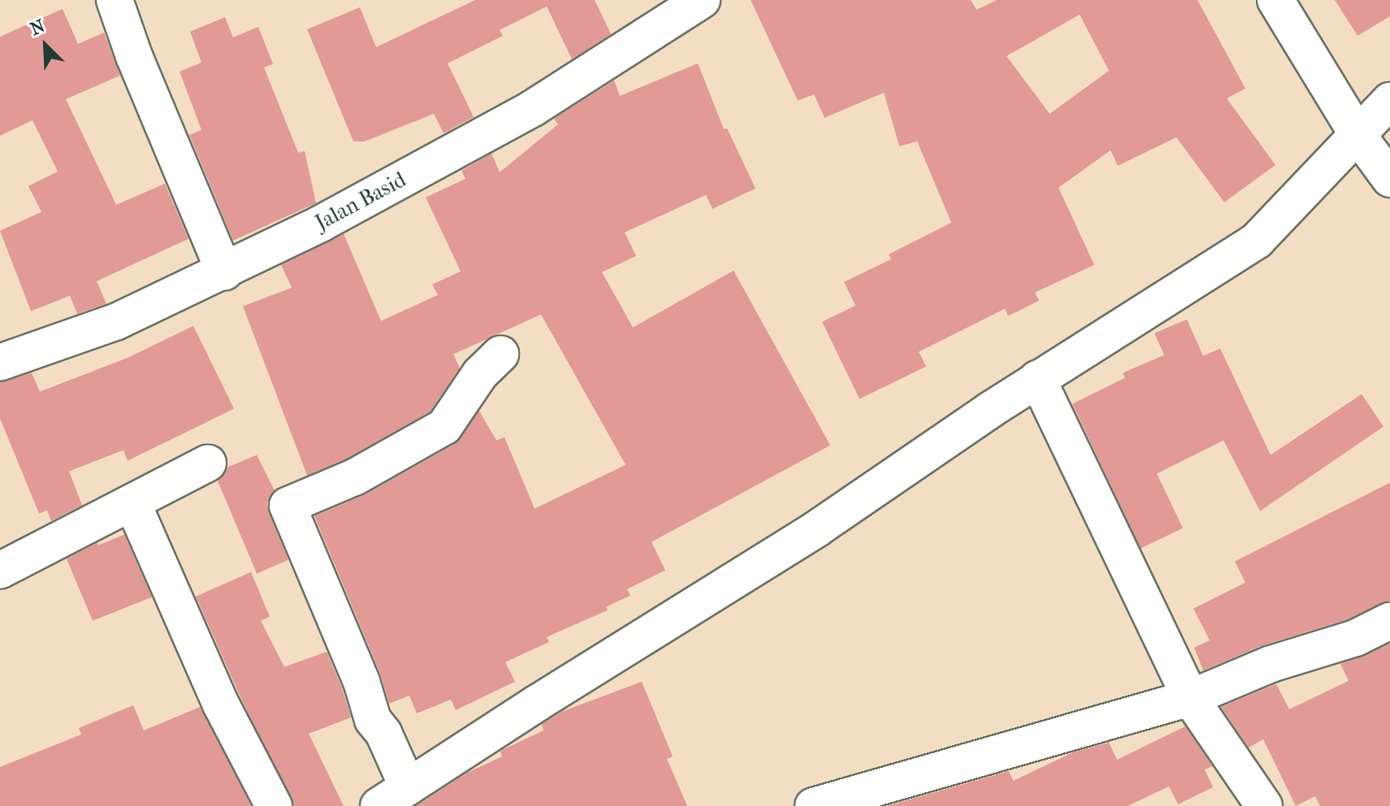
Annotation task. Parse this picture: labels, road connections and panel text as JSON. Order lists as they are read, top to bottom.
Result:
{
  "streets": {
    "street": ["Jalan Basid"]
  },
  "north": "top left"
}
